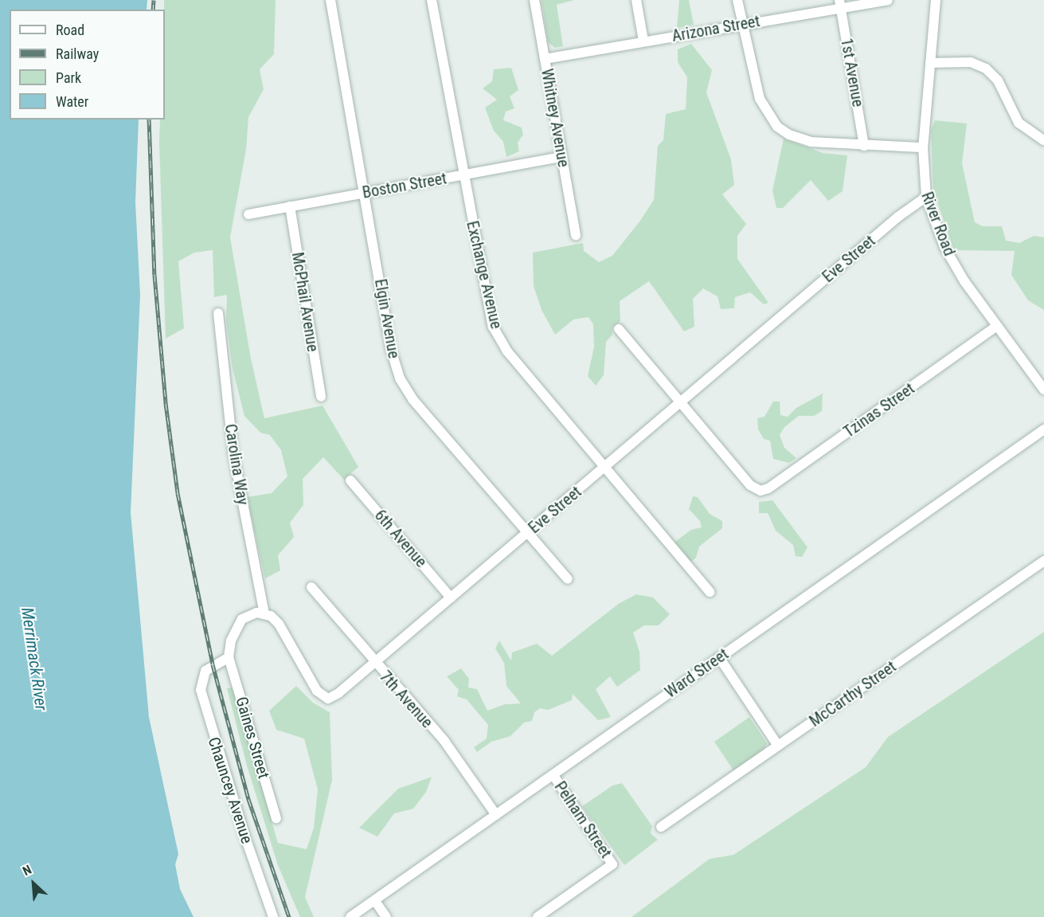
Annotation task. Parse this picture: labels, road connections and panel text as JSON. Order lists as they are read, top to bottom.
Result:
{
  "streets": {
    "street": [
      "Arizona Street",
      "1st Avenue",
      "Whitney Avenue",
      "Boston Street",
      "River Road",
      "Eve Street",
      "Exchange Avenue",
      "McPhail Avenue",
      "Elgin Avenue",
      "Tzinas Street",
      "Carolina Way",
      "6th Avenue",
      "Ward Street",
      "McCarthy Street",
      "7th Avenue",
      "Gaines Street",
      "Chauncey Avenue",
      "Pelham Street"
    ]
  },
  "crossings": [
    ["Arizona Street", "1st Avenue"],
    ["Arizona Street", "Whitney Avenue"],
    ["Whitney Avenue", "Boston Street"],
    ["Boston Street", "Exchange Avenue"],
    ["Boston Street", "McPhail Avenue"],
    ["Boston Street", "Elgin Avenue"],
    ["River Road", "Eve Street"],
    ["River Road", "Tzinas Street"],
    ["Eve Street", "Exchange Avenue"],
    ["Eve Street", "Elgin Avenue"],
    ["Eve Street", "Tzinas Street"],
    ["Eve Street", "Carolina Way"],
    ["Eve Street", "6th Avenue"],
    ["Eve Street", "7th Avenue"],
    ["Ward Street", "7th Avenue"],
    ["Ward Street", "Pelham Street"],
    ["Gaines Street", "Chauncey Avenue"]
  ],
  "water": ["Merrimack River"],
  "legend": [
    "Road",
    "Railway",
    "Park",
    "Water"
  ],
  "north": "top left"
}
